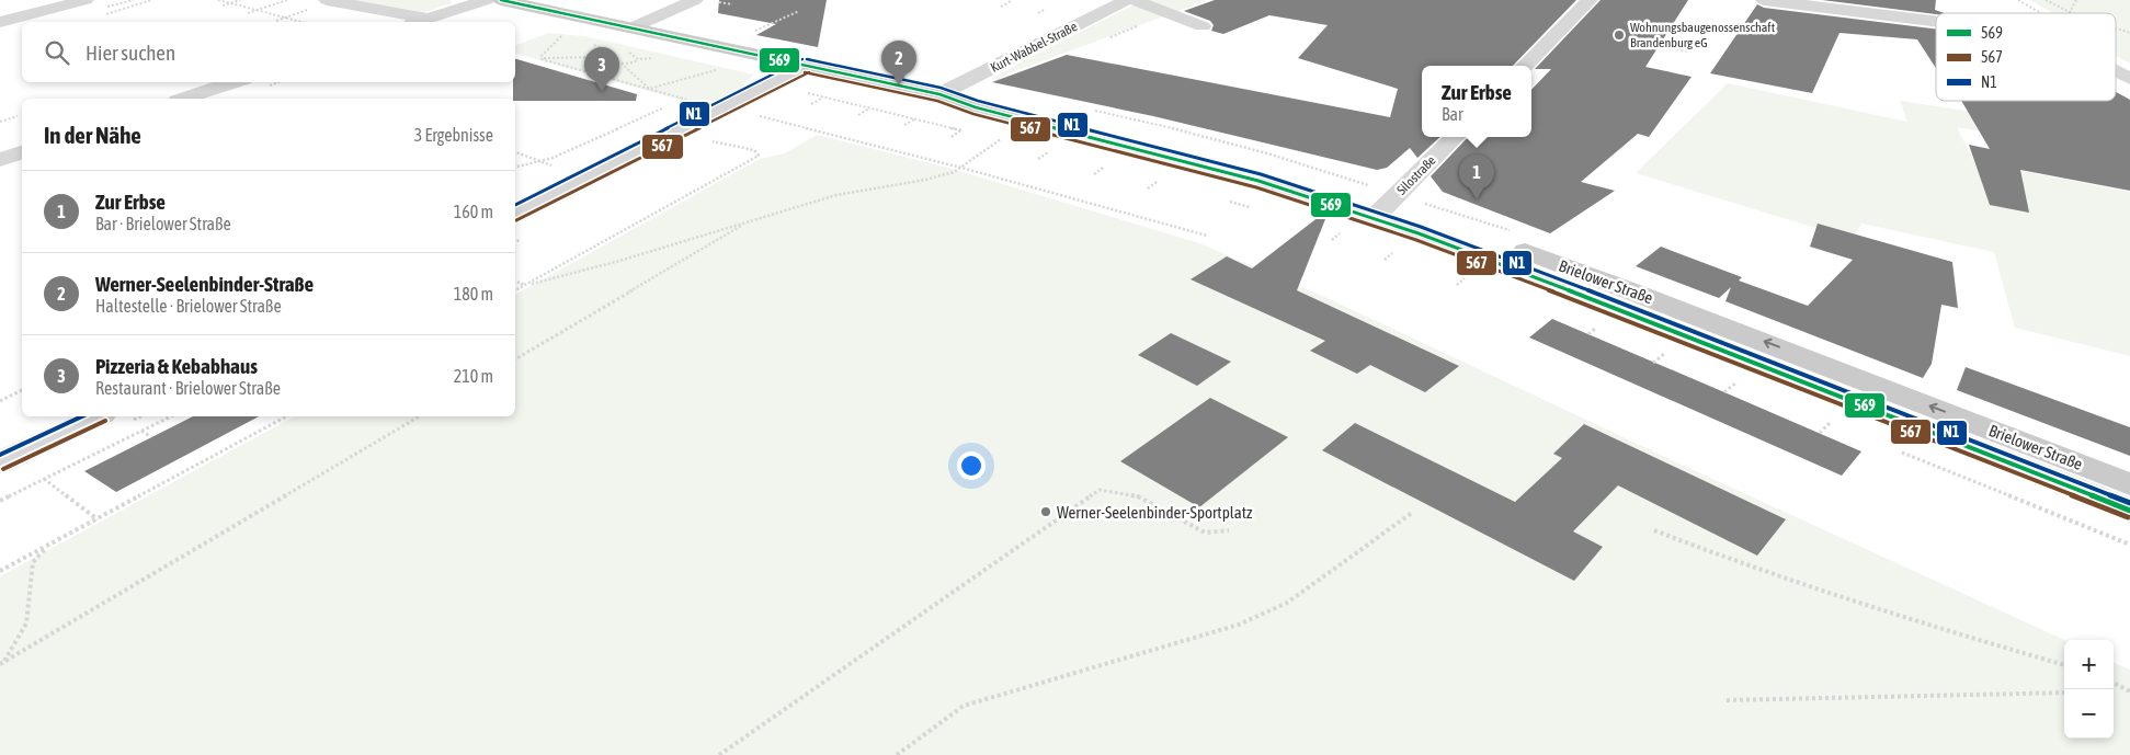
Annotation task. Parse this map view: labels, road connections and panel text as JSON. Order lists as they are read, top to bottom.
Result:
{
  "streets": {
    "main road": ["Brielower Straße"],
    "street": ["Kurt-Wabbel-Straße", "Silostraße"]
  },
  "crossings": [
    ["Kurt-Wabbel-Straße", "Brielower Straße"],
    ["Silostraße", "Brielower Straße"]
  ],
  "places": ["Wohnungsbaugenossenschaft Brandenburg eG", "Werner-Seelenbinder-Sportplatz"],
  "lines": ["transit line 569", "transit line N1", "transit line 567"],
  "legend": ["569", "567", "N1"],
  "page": {
    "search": "Hier suchen",
    "pins": ["2", "3", "1"],
    "popup": ["Zur Erbse", "Bar"],
    "heading": ["In der Nähe", "3 Ergebnisse"],
    "list": [
      {
        "mark": "1",
        "name": "Zur Erbse",
        "note": "Bar · Brielower Straße",
        "value": "160 m"
      },
      {
        "mark": "2",
        "name": "Werner-Seelenbinder-Straße",
        "note": "Haltestelle · Brielower Straße",
        "value": "180 m"
      },
      {
        "mark": "3",
        "name": "Pizzeria & Kebabhaus",
        "note": "Restaurant · Brielower Straße",
        "value": "210 m"
      }
    ],
    "map_buttons": ["+", "−"]
  }
}
